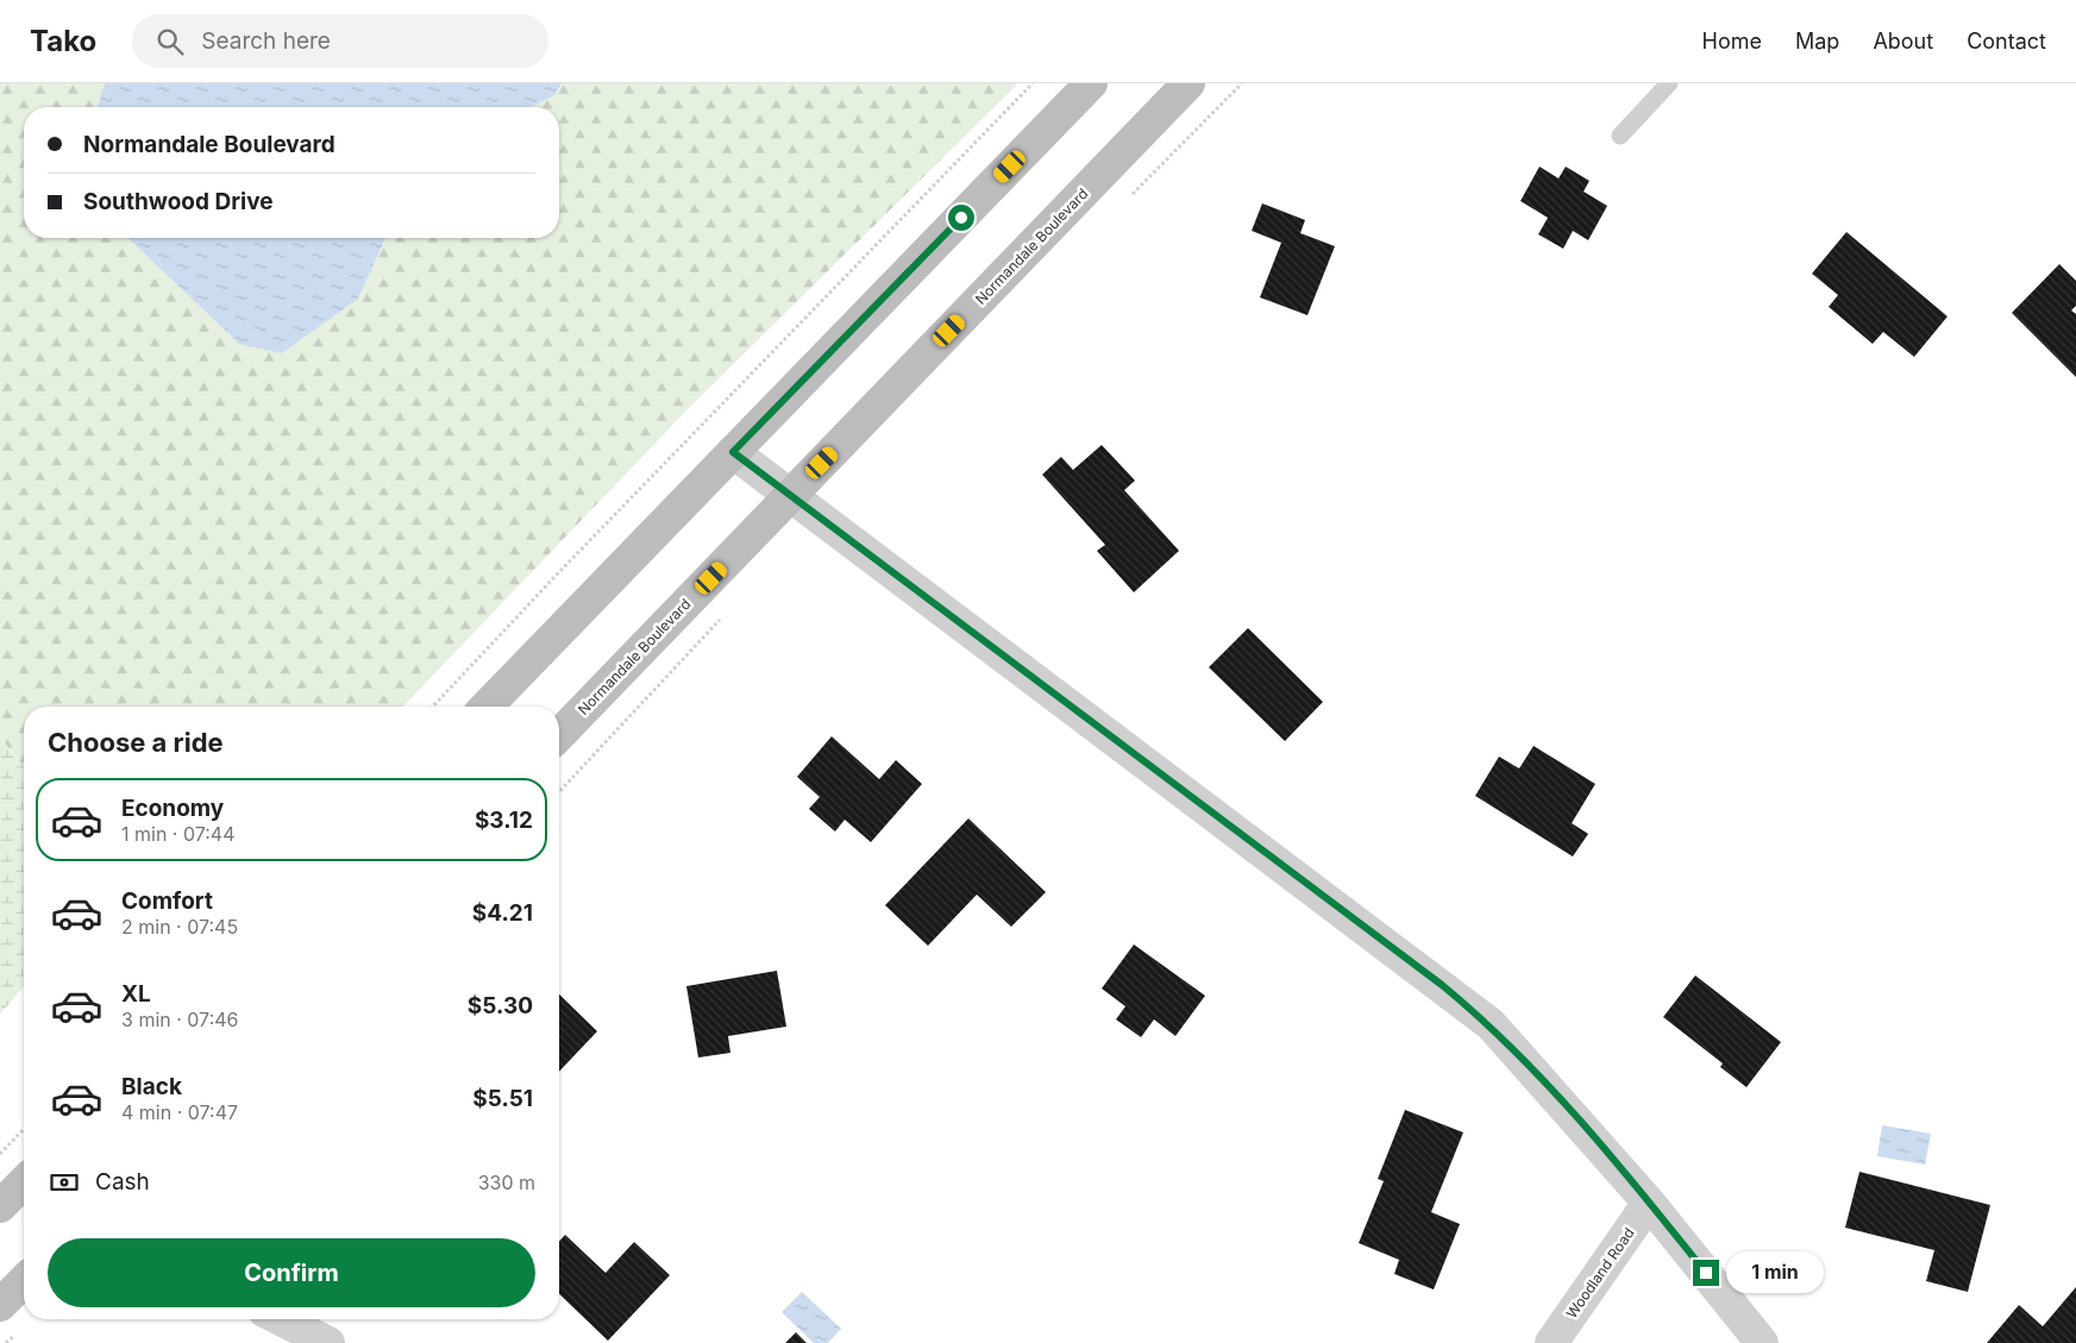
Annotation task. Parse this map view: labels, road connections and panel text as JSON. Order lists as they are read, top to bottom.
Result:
{
  "streets": {
    "main road": ["Normandale Boulevard"],
    "street": ["Woodland Road"]
  },
  "page": {
    "header": "Tako",
    "search": "Search here",
    "nav": [
      "Home",
      "Map",
      "About",
      "Contact"
    ],
    "banner": ["Normandale Boulevard", "Southwood Drive"],
    "heading": "Choose a ride",
    "list": [
      {
        "name": "Economy",
        "note": "1 min · 07:44",
        "value": "$3.12"
      },
      {
        "name": "Comfort",
        "note": "2 min · 07:45",
        "value": "$4.21"
      },
      {
        "name": "XL",
        "note": "3 min · 07:46",
        "value": "$5.30"
      },
      {
        "name": "Black",
        "note": "4 min · 07:47",
        "value": "$5.51"
      }
    ],
    "pay": ["Cash", "330 m"],
    "buttons": "Confirm",
    "bubble": "1 min"
  }
}
